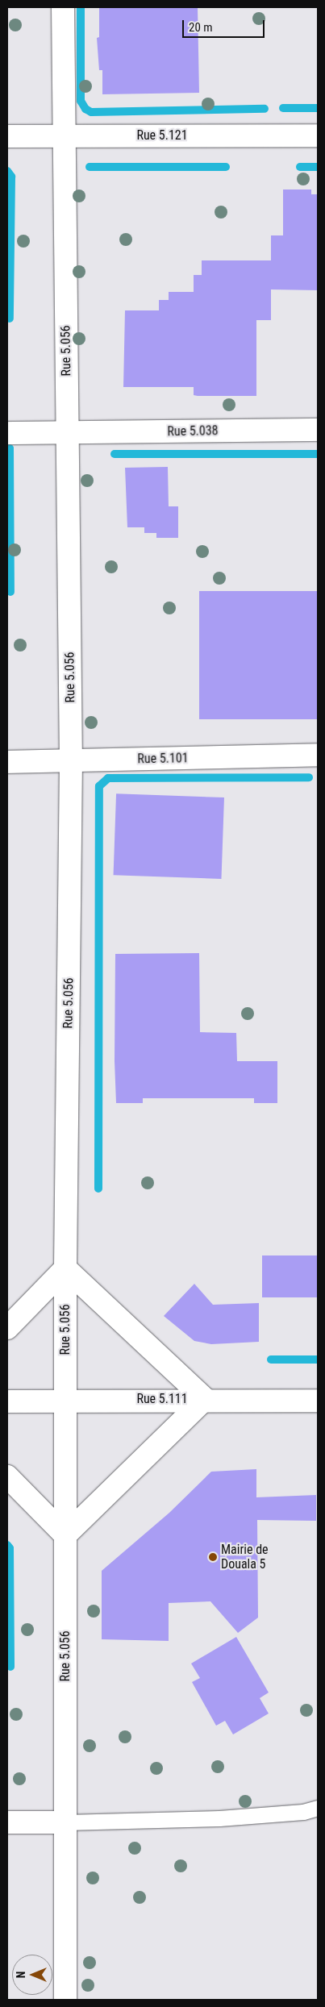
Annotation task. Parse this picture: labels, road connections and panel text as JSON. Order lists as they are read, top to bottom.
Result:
{
  "streets": {
    "street": [
      "Rue 5.121",
      "Rue 5.056",
      "Rue 5.038",
      "Rue 5.101",
      "Rue 5.111"
    ]
  },
  "crossings": [
    ["Rue 5.121", "Rue 5.056"],
    ["Rue 5.056", "Rue 5.038"],
    ["Rue 5.056", "Rue 5.101"],
    ["Rue 5.056", "Rue 5.111"]
  ],
  "places": ["Mairie de Douala 5"],
  "scale_bar": "20 m",
  "north": "left"
}
